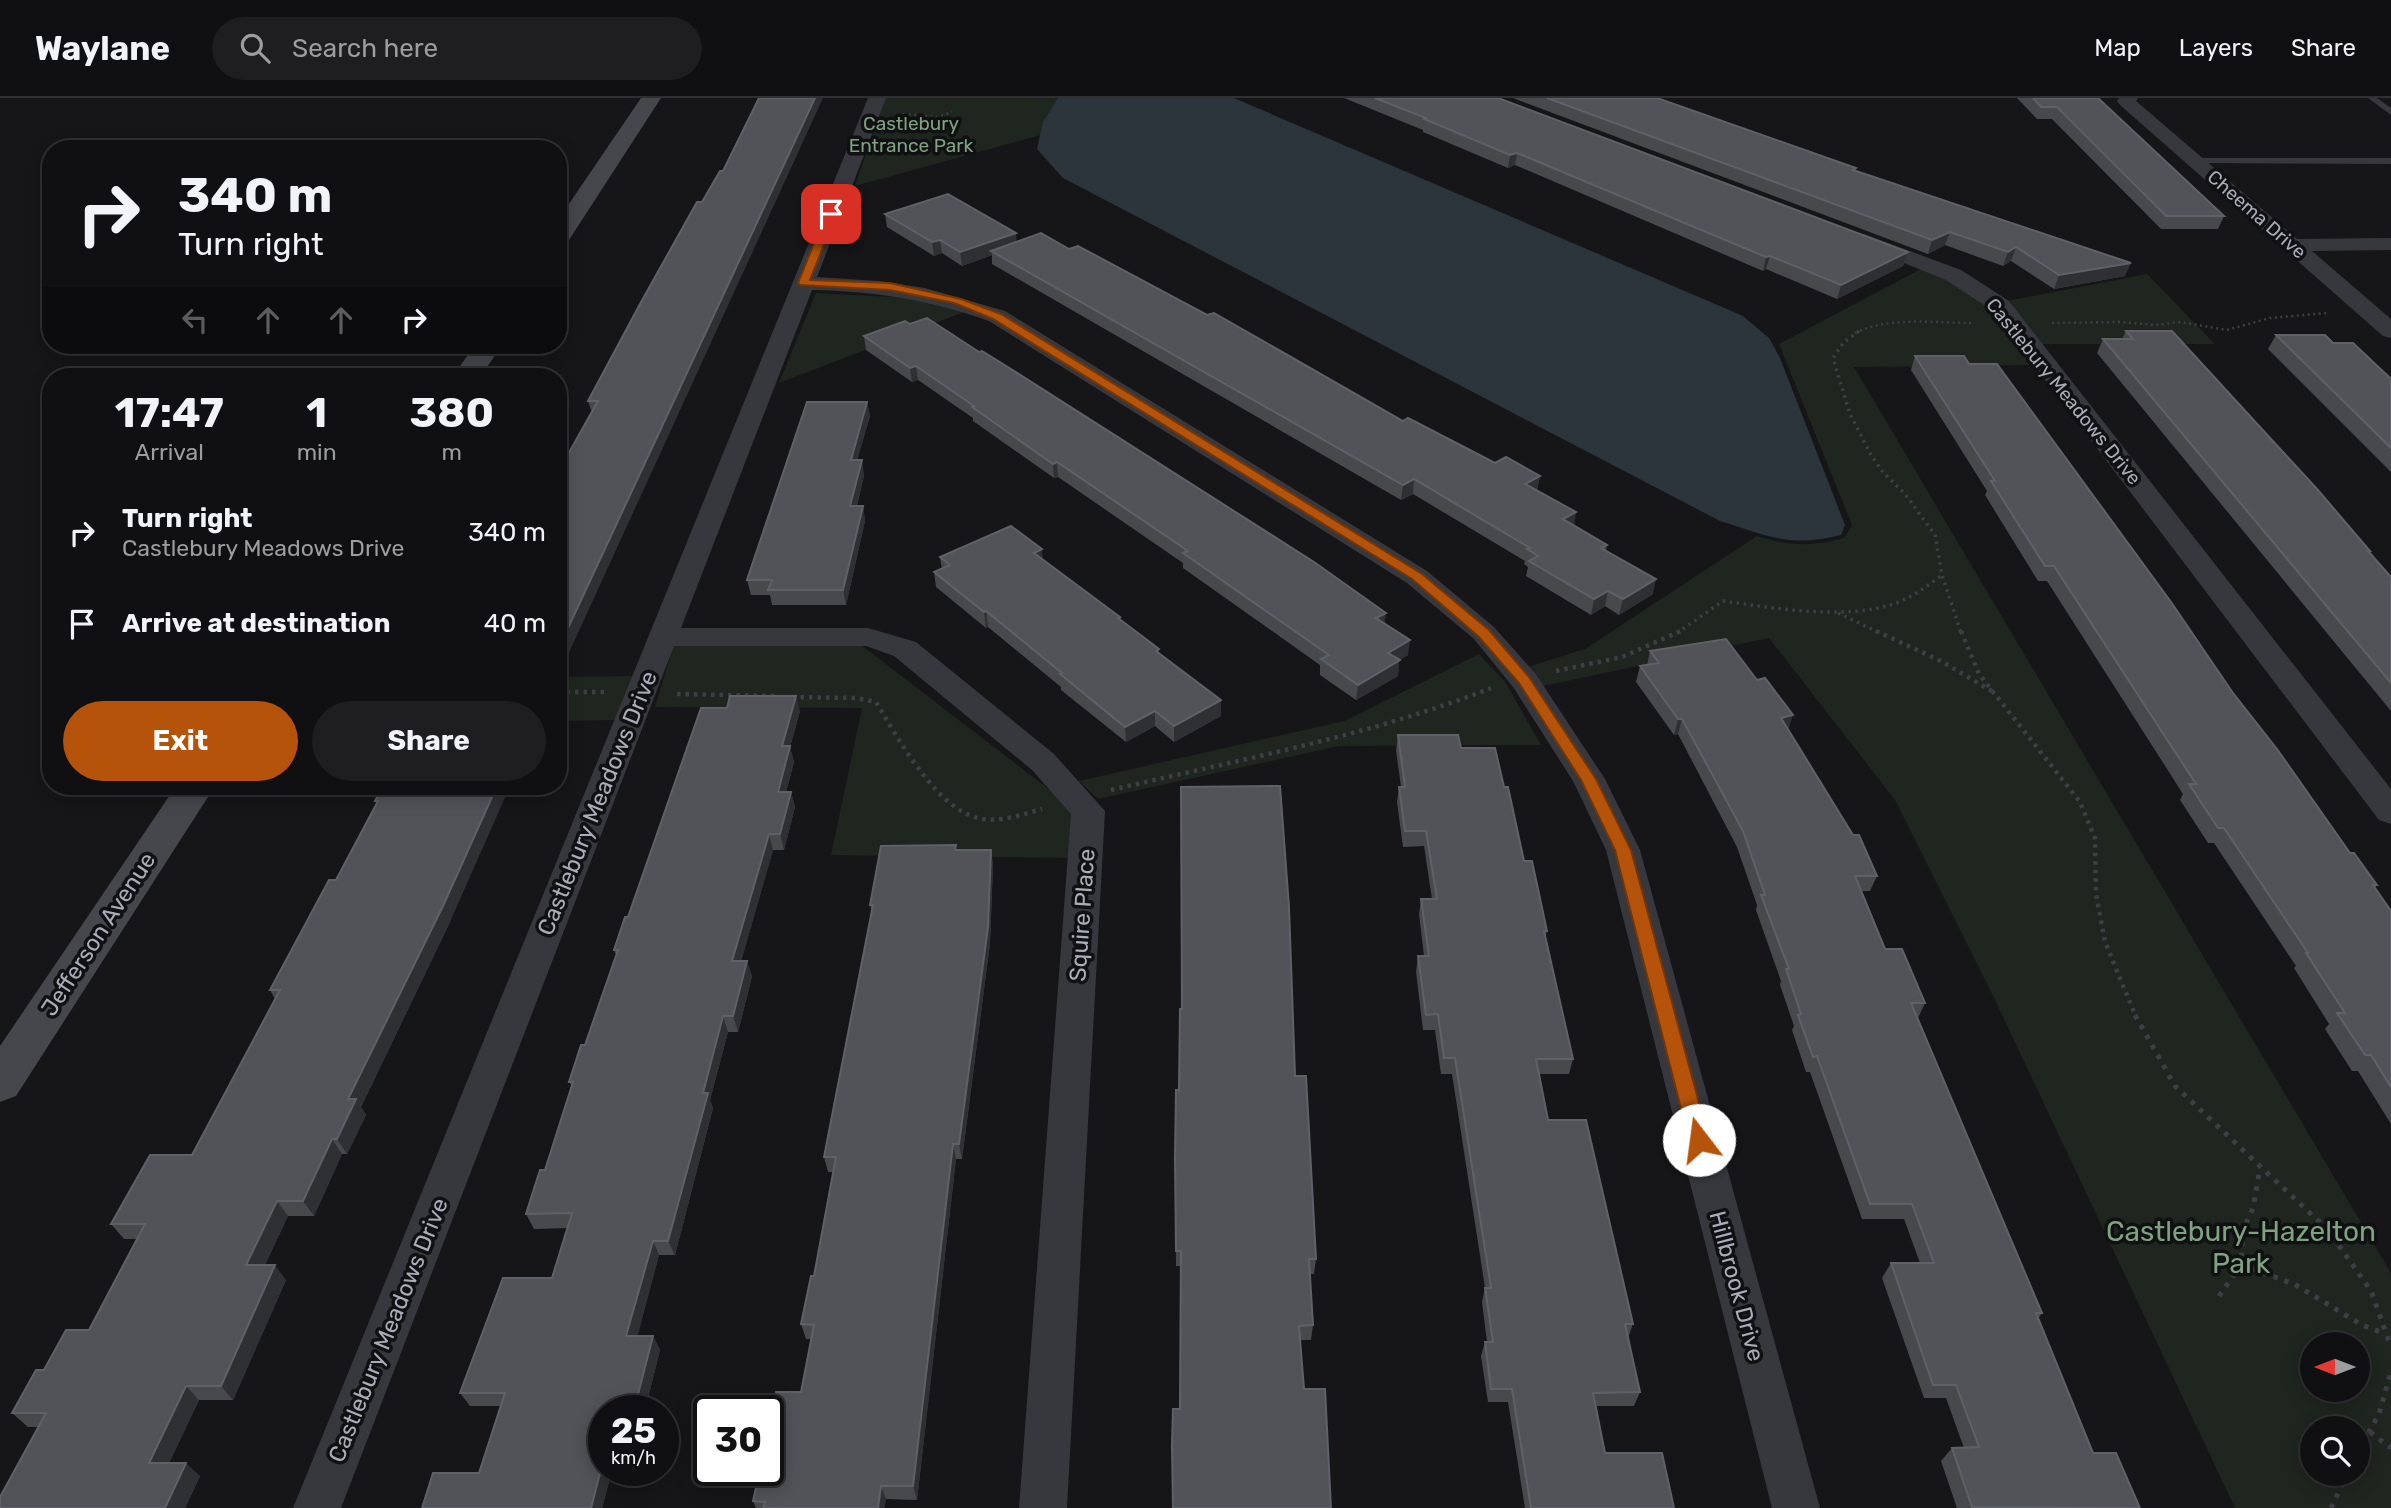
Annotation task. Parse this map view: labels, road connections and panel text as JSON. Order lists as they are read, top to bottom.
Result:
{
  "streets": {
    "street": [
      "Cheema Drive",
      "Castlebury Meadows Drive",
      "Squire Place",
      "Jefferson Avenue",
      "Hillbrook Drive"
    ]
  },
  "crossings": [
    ["Castlebury Meadows Drive", "Squire Place"],
    ["Castlebury Meadows Drive", "Hillbrook Drive"]
  ],
  "parks": ["Castlebury Entrance Park", "Castlebury-Hazelton Park"],
  "north": "left",
  "page": {
    "header": "Waylane",
    "search": "Search here",
    "nav": ["Map", "Layers", "Share"],
    "turn": ["340 m", "Turn right"],
    "eta": [
      "17:47",
      "Arrival",
      "1",
      "min",
      "380",
      "m"
    ],
    "list": [
      {
        "name": "Turn right",
        "note": "Castlebury Meadows Drive",
        "value": "340 m"
      },
      {
        "name": "Arrive at destination",
        "value": "40 m"
      }
    ],
    "buttons": ["Exit", "Share"],
    "speed": "25 km/h",
    "limit": "30"
  }
}
